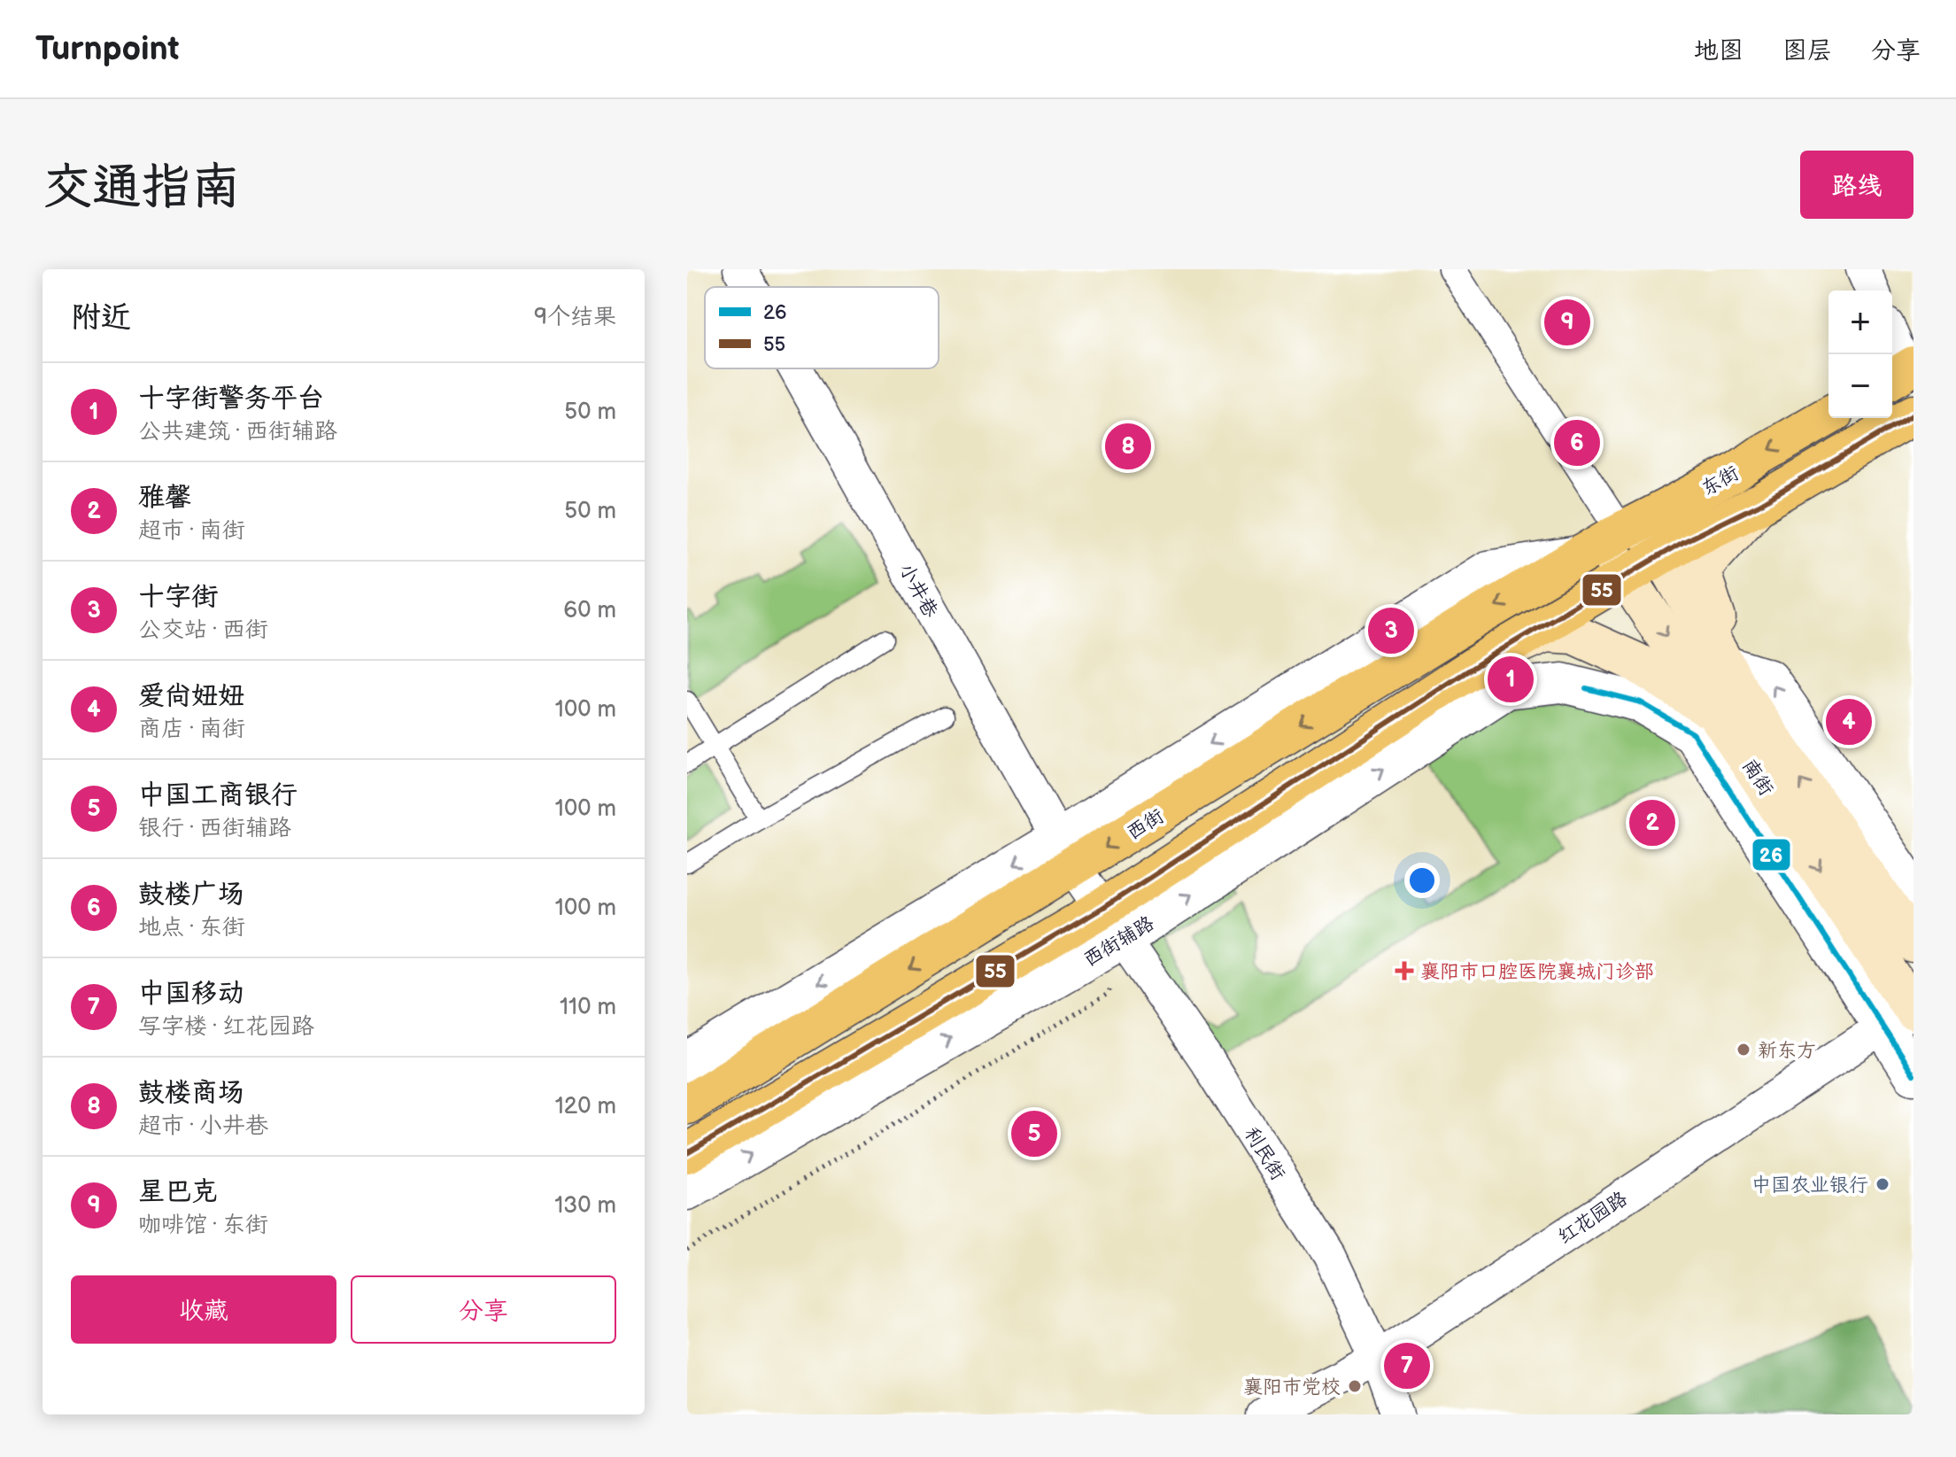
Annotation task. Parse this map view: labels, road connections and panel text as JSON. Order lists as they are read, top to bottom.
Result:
{
  "streets": {
    "main road": ["东街", "南街", "西街"],
    "street": [
      "小井巷",
      "西街辅路",
      "利民街",
      "红花园路"
    ]
  },
  "crossings": [
    ["东街", "南街"],
    ["东街", "西街"],
    ["小井巷", "西街"],
    ["小井巷", "西街辅路"],
    ["小井巷", "利民街"],
    ["南街", "西街"],
    ["南街", "红花园路"],
    ["西街辅路", "利民街"],
    ["利民街", "红花园路"]
  ],
  "places": {
    "health": ["襄阳市口腔医院襄城门诊部"],
    "other": ["新东方", "中国农业银行", "襄阳市党校"]
  },
  "lines": ["transit line 55", "transit line 26"],
  "legend": ["26", "55"],
  "page": {
    "header": "Turnpoint",
    "nav": ["地图", "图层", "分享"],
    "buttons": [
      "路线",
      ["收藏", "分享"]
    ],
    "title": "交通指南",
    "heading": ["附近", "9个结果"],
    "map_buttons": ["+", "−"],
    "pins": [
      "9",
      "6",
      "8",
      "3",
      "1",
      "4",
      "2",
      "5",
      "7"
    ],
    "list": [
      {
        "mark": "1",
        "name": "十字街警务平台",
        "note": "公共建筑 · 西街辅路",
        "value": "50 m"
      },
      {
        "mark": "2",
        "name": "雅馨",
        "note": "超市 · 南街",
        "value": "50 m"
      },
      {
        "mark": "3",
        "name": "十字街",
        "note": "公交站 · 西街",
        "value": "60 m"
      },
      {
        "mark": "4",
        "name": "爱尚妞妞",
        "note": "商店 · 南街",
        "value": "100 m"
      },
      {
        "mark": "5",
        "name": "中国工商银行",
        "note": "银行 · 西街辅路",
        "value": "100 m"
      },
      {
        "mark": "6",
        "name": "鼓楼广场",
        "note": "地点 · 东街",
        "value": "100 m"
      },
      {
        "mark": "7",
        "name": "中国移动",
        "note": "写字楼 · 红花园路",
        "value": "110 m"
      },
      {
        "mark": "8",
        "name": "鼓楼商场",
        "note": "超市 · 小井巷",
        "value": "120 m"
      },
      {
        "mark": "9",
        "name": "星巴克",
        "note": "咖啡馆 · 东街",
        "value": "130 m"
      }
    ]
  }
}
